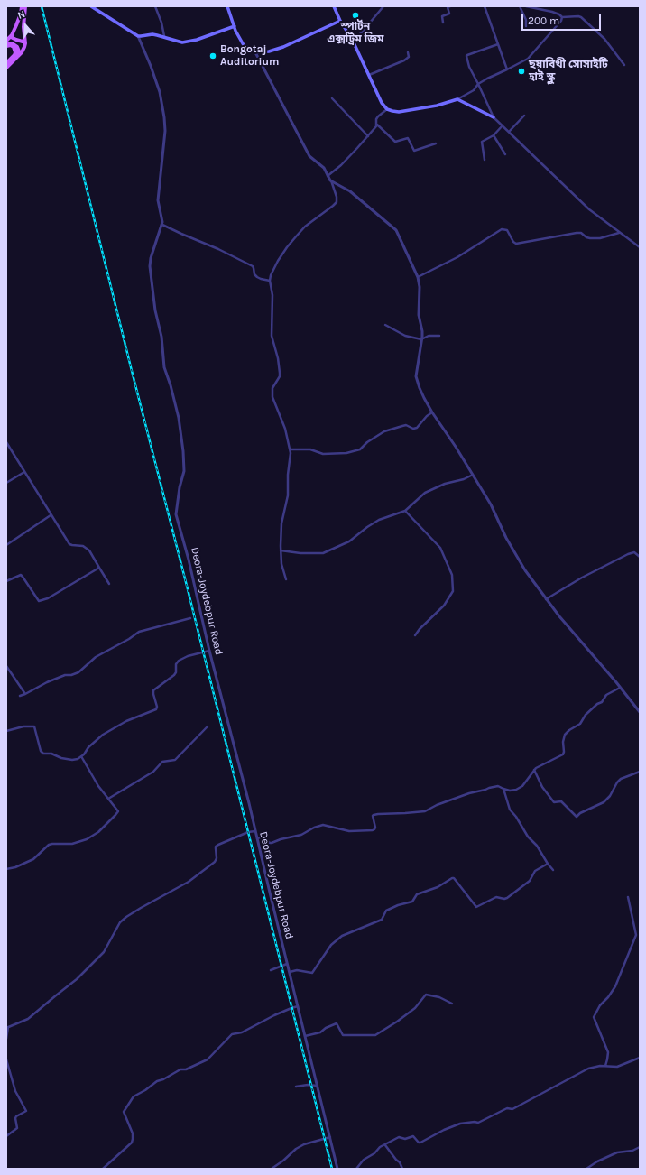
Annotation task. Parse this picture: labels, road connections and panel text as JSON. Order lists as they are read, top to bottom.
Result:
{
  "streets": {
    "street": ["Deora-Joydebpur Road"]
  },
  "places": ["স্পার্টন এক্সট্রিম জিম", "Bongotaj Auditorium", "ছয়াবিথী সোসাইটি হাই স্কুল"],
  "scale_bar": "200 m",
  "north": "top"
}
